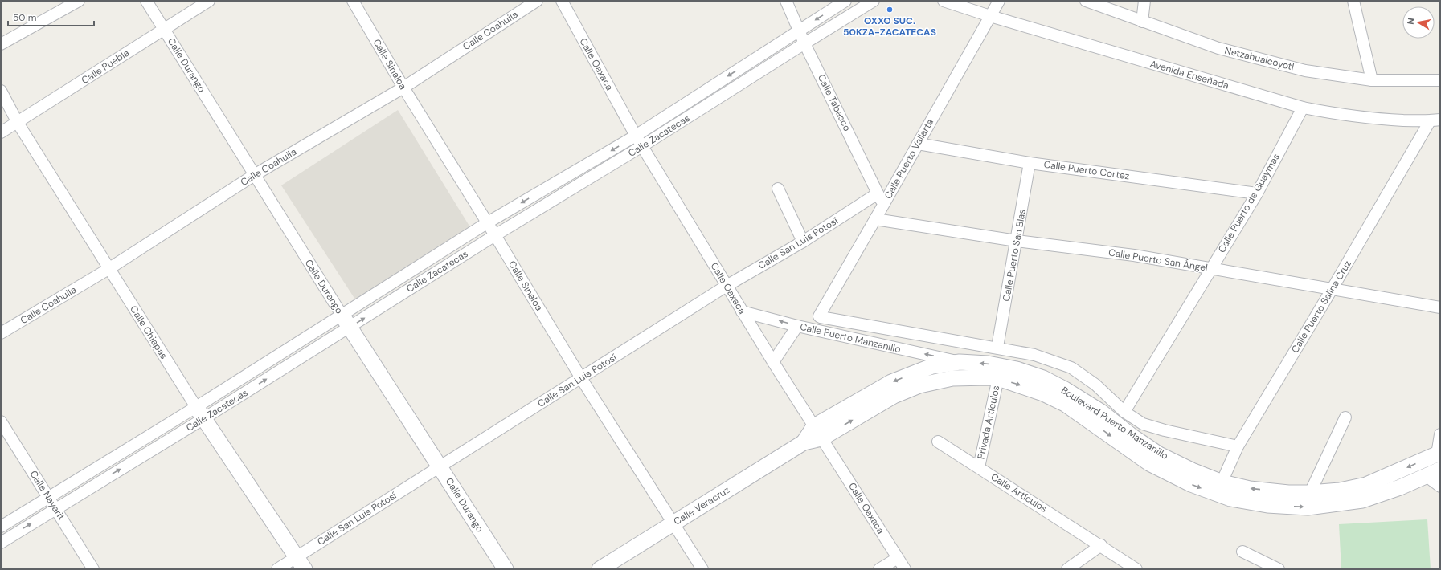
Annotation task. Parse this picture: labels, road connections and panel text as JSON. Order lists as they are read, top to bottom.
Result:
{
  "streets": {
    "street": [
      "Calle Coahuila",
      "Netzahualcoyotl",
      "Calle Sinaloa",
      "Calle Oaxaca",
      "Calle Durango",
      "Calle Puebla",
      "Avenida Enseñada",
      "Calle Tabasco",
      "Calle Zacatecas",
      "Calle Puerto Vallarta",
      "Calle Puerto Cortez",
      "Calle Puerto de Guaymas",
      "Calle San Luis Potosí",
      "Calle Puerto San Blas",
      "Calle Puerto San Ángel",
      "Calle Puerto Salina Cruz",
      "Calle Chiapas",
      "Calle Puerto Manzanillo",
      "Privada Artículos",
      "Boulevard Puerto Manzanillo",
      "Calle Artículos",
      "Calle Nayarit",
      "Calle Veracruz"
    ]
  },
  "crossings": [
    ["Calle Coahuila", "Calle Sinaloa"],
    ["Calle Coahuila", "Calle Durango"],
    ["Calle Coahuila", "Calle Chiapas"],
    ["Calle Sinaloa", "Calle Zacatecas"],
    ["Calle Sinaloa", "Calle San Luis Potosí"],
    ["Calle Sinaloa", "Calle Veracruz"],
    ["Calle Oaxaca", "Calle Zacatecas"],
    ["Calle Oaxaca", "Calle San Luis Potosí"],
    ["Calle Oaxaca", "Calle Puerto Manzanillo"],
    ["Calle Oaxaca", "Boulevard Puerto Manzanillo"],
    ["Calle Oaxaca", "Calle Veracruz"],
    ["Calle Durango", "Calle Puebla"],
    ["Calle Durango", "Calle Zacatecas"],
    ["Calle Durango", "Calle San Luis Potosí"],
    ["Calle Puebla", "Calle Chiapas"],
    ["Avenida Enseñada", "Calle Puerto Vallarta"],
    ["Avenida Enseñada", "Calle Puerto de Guaymas"],
    ["Avenida Enseñada", "Calle Puerto Salina Cruz"],
    ["Calle Tabasco", "Calle Zacatecas"],
    ["Calle Tabasco", "Calle Puerto Vallarta"],
    ["Calle Tabasco", "Calle San Luis Potosí"],
    ["Calle Zacatecas", "Calle Chiapas"],
    ["Calle Zacatecas", "Calle Nayarit"],
    ["Calle Puerto Vallarta", "Calle Puerto Cortez"],
    ["Calle Puerto Vallarta", "Calle Puerto San Blas"],
    ["Calle Puerto Vallarta", "Calle Puerto San Ángel"],
    ["Calle Puerto Cortez", "Calle Puerto de Guaymas"],
    ["Calle Puerto Cortez", "Calle Puerto San Blas"],
    ["Calle Puerto de Guaymas", "Calle Puerto San Ángel"],
    ["Calle San Luis Potosí", "Calle Chiapas"],
    ["Calle Puerto San Blas", "Calle Puerto San Ángel"],
    ["Calle Puerto San Ángel", "Calle Puerto Salina Cruz"],
    ["Calle Puerto Salina Cruz", "Boulevard Puerto Manzanillo"],
    ["Calle Puerto Manzanillo", "Boulevard Puerto Manzanillo"],
    ["Privada Artículos", "Boulevard Puerto Manzanillo"],
    ["Privada Artículos", "Calle Artículos"],
    ["Boulevard Puerto Manzanillo", "Calle Veracruz"]
  ],
  "one_way": ["Calle Puerto Manzanillo"],
  "places": ["OXXO SUC. 50KZA-ZACATECAS"],
  "scale_bar": "50 m",
  "north": "left"
}
